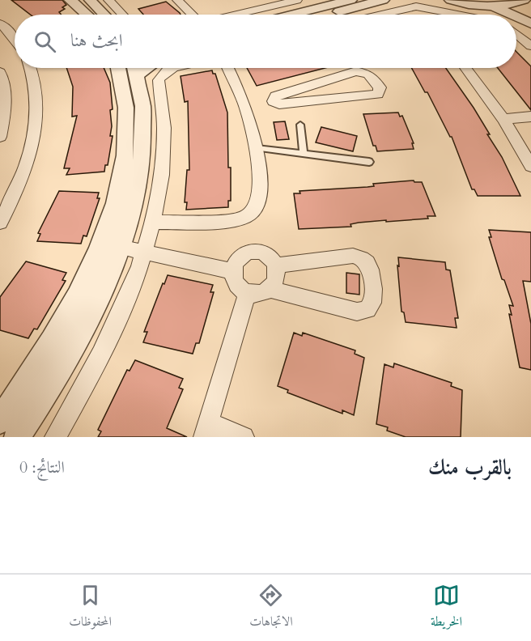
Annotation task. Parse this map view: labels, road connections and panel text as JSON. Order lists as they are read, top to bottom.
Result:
{
  "page": {
    "search": "ابحث هنا",
    "heading": ["بالقرب منك", "النتائج: 0"],
    "nav": ["الخريطة", "الاتجاهات", "المحفوظات"]
  }
}
